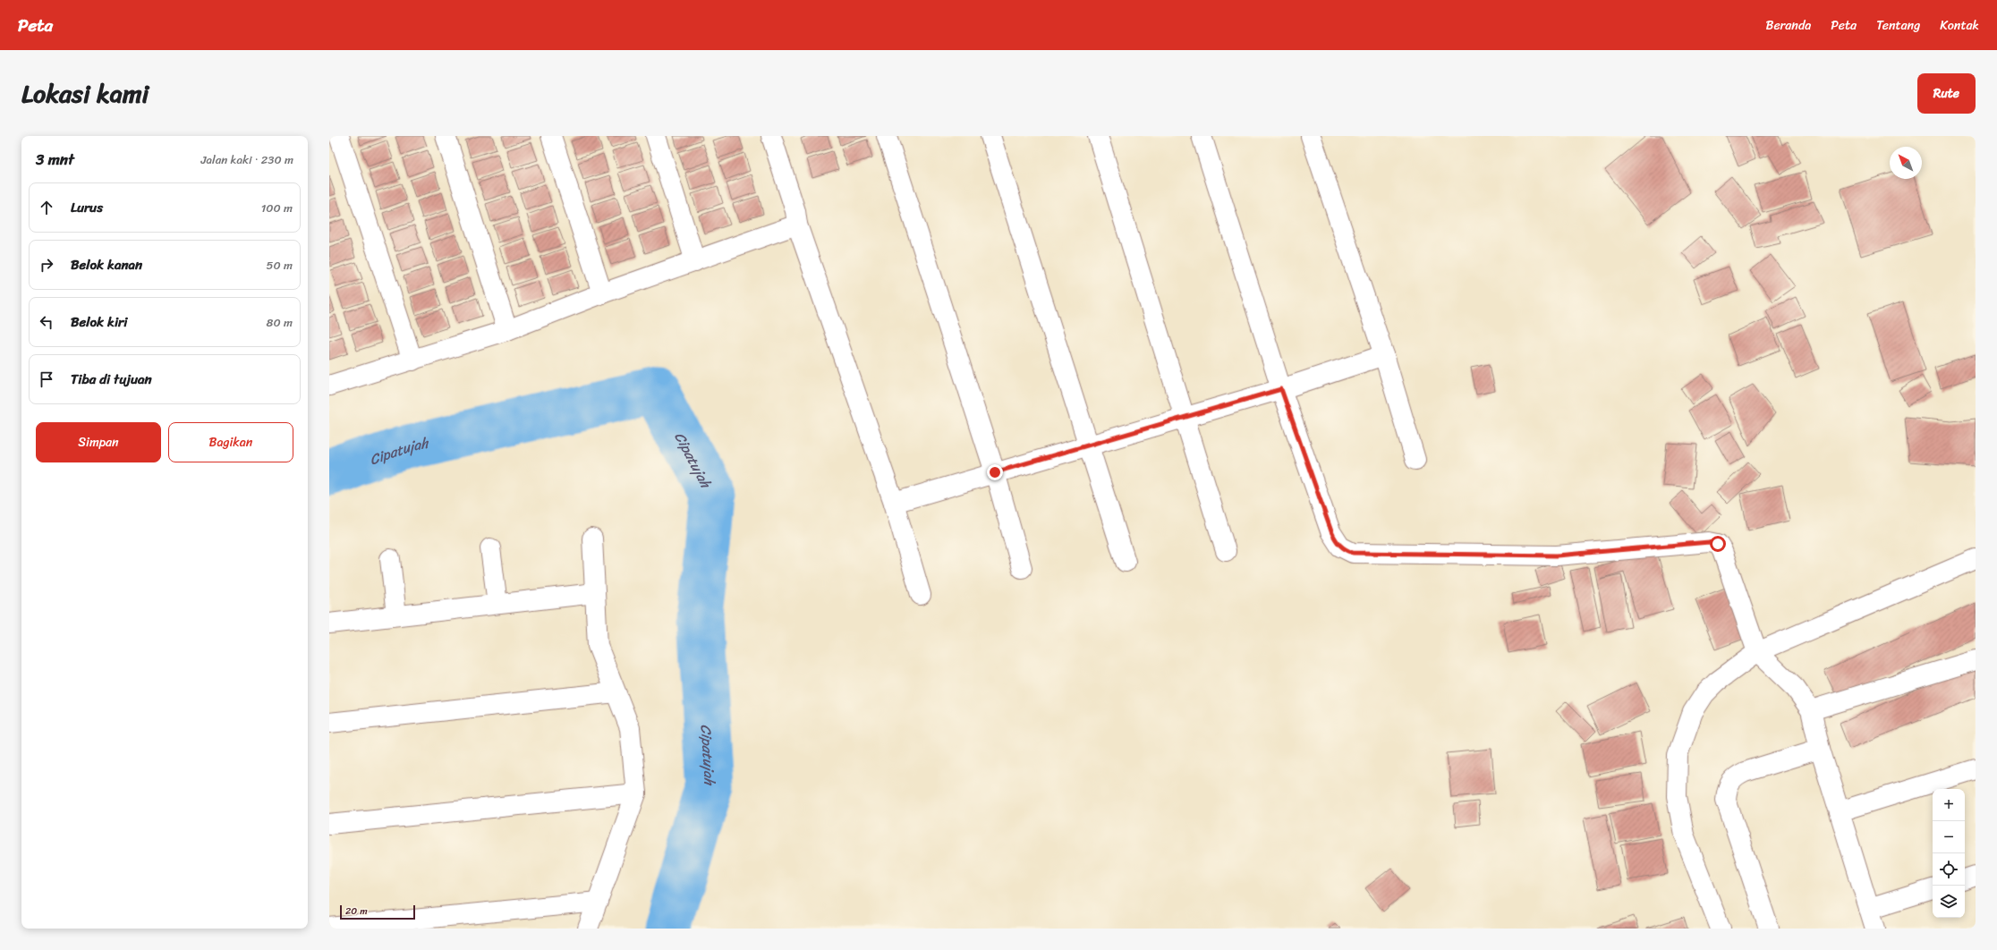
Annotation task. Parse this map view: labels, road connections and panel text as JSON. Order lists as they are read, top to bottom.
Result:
{
  "water": ["Cipatujah"],
  "scale_bar": "20 m",
  "north": "top left",
  "page": {
    "header": "Peta",
    "nav": [
      "Beranda",
      "Peta",
      "Tentang",
      "Kontak"
    ],
    "title": "Lokasi kami",
    "buttons": [
      "Rute",
      ["Simpan", "Bagikan"]
    ],
    "heading": ["3 mnt", "Jalan kaki · 230 m"],
    "list": [
      ["Lurus", "100 m"],
      ["Belok kanan", "50 m"],
      ["Belok kiri", "80 m"],
      "Tiba di tujuan"
    ],
    "map_buttons": ["+", "−"],
    "scale": "20 m"
  }
}
